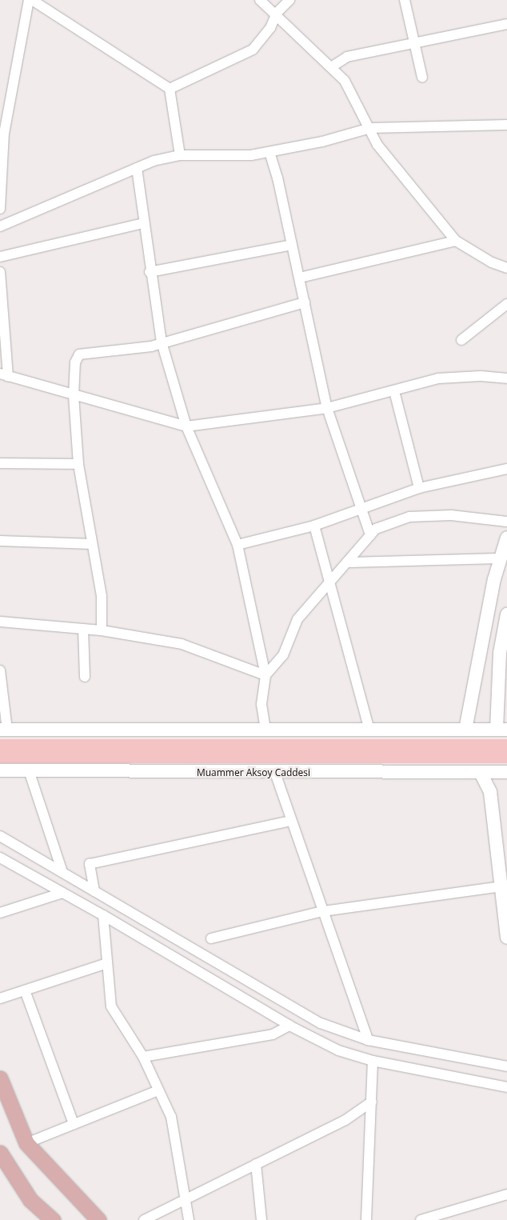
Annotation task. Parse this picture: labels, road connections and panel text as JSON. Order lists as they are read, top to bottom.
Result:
{
  "streets": {
    "main road": ["Muammer Aksoy Caddesi"]
  }
}
